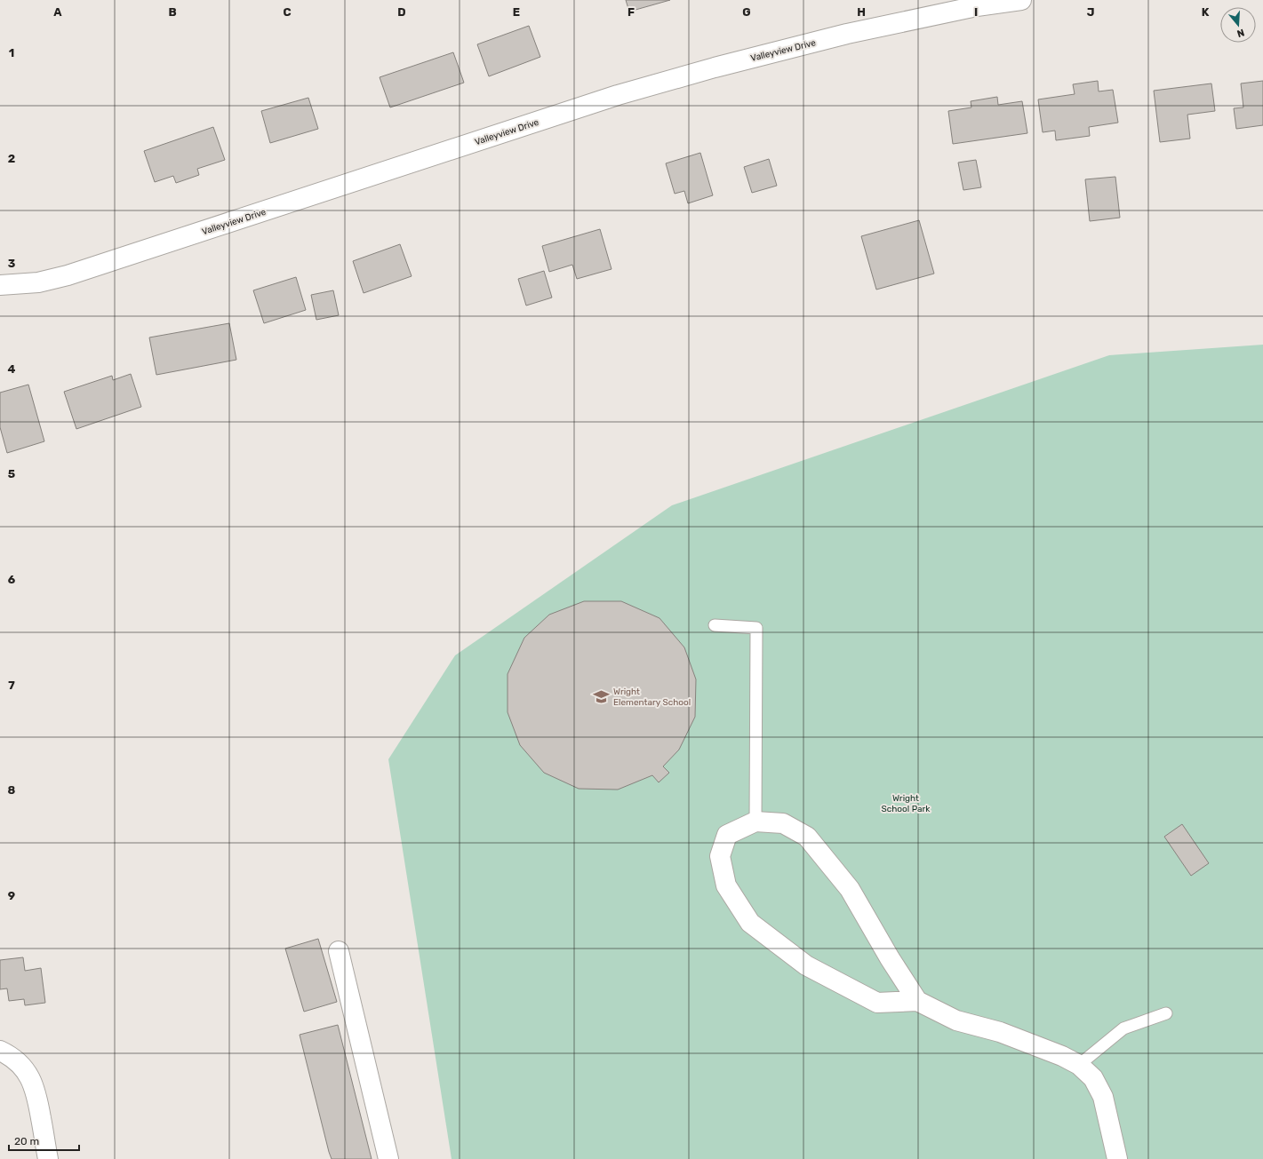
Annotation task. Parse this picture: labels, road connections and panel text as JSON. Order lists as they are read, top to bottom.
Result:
{
  "streets": {
    "street": ["Valleyview Drive"]
  },
  "parks": ["Wright School Park"],
  "places": {
    "school or university": ["Wright Elementary School"]
  },
  "scale_bar": "20 m",
  "north": "bottom",
  "grid": {
    "columns": [
      "A",
      "B",
      "C",
      "D",
      "E",
      "F",
      "G",
      "H",
      "I",
      "J",
      "K"
    ],
    "rows": [
      "1",
      "2",
      "3",
      "4",
      "5",
      "6",
      "7",
      "8",
      "9"
    ]
  }
}
